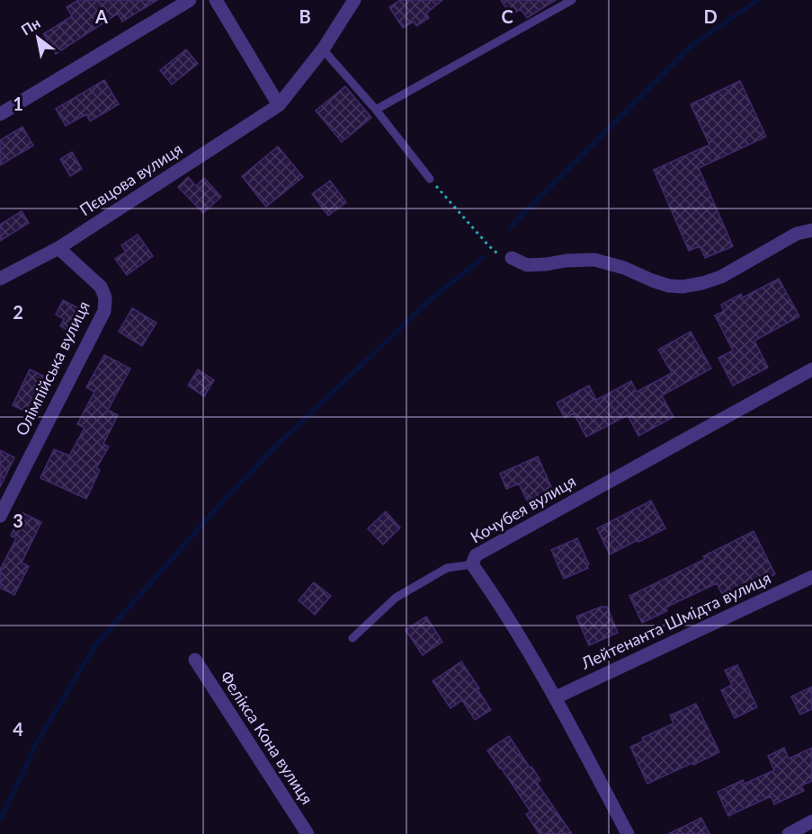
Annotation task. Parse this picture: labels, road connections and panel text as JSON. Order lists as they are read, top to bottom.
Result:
{
  "streets": {
    "street": [
      "Пєвцова вулиця",
      "Олімпійська вулиця",
      "Кочубея вулиця",
      "Лейтенанта Шмідта вулиця",
      "Фелікса Кона вулиця"
    ]
  },
  "crossings": [
    ["Пєвцова вулиця", "Олімпійська вулиця"],
    ["Кочубея вулиця", "Лейтенанта Шмідта вулиця"]
  ],
  "north": "top left",
  "grid": {
    "columns": [
      "A",
      "B",
      "C",
      "D"
    ],
    "rows": [
      "1",
      "2",
      "3",
      "4"
    ]
  }
}
